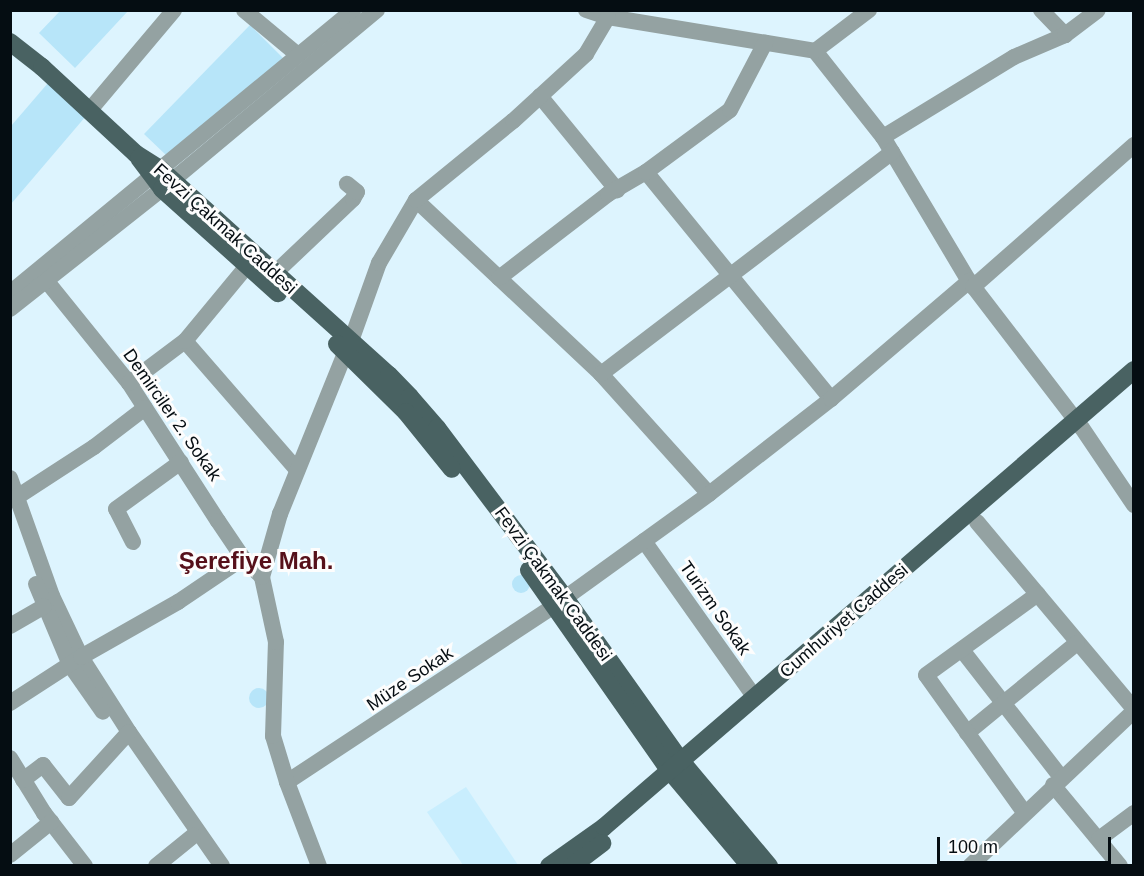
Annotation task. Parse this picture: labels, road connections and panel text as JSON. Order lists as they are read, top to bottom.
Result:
{
  "streets": {
    "main road": ["Fevzi Çakmak Caddesi", "Cumhuriyet Caddesi"],
    "street": ["Demirciler 2. Sokak", "Turizm Sokak", "Müze Sokak"]
  },
  "crossings": [
    ["Fevzi Çakmak Caddesi", "Cumhuriyet Caddesi"],
    ["Fevzi Çakmak Caddesi", "Müze Sokak"],
    ["Turizm Sokak", "Cumhuriyet Caddesi"],
    ["Turizm Sokak", "Müze Sokak"]
  ],
  "districts": ["Şerefiye Mah."],
  "scale_bar": "100 m"
}
